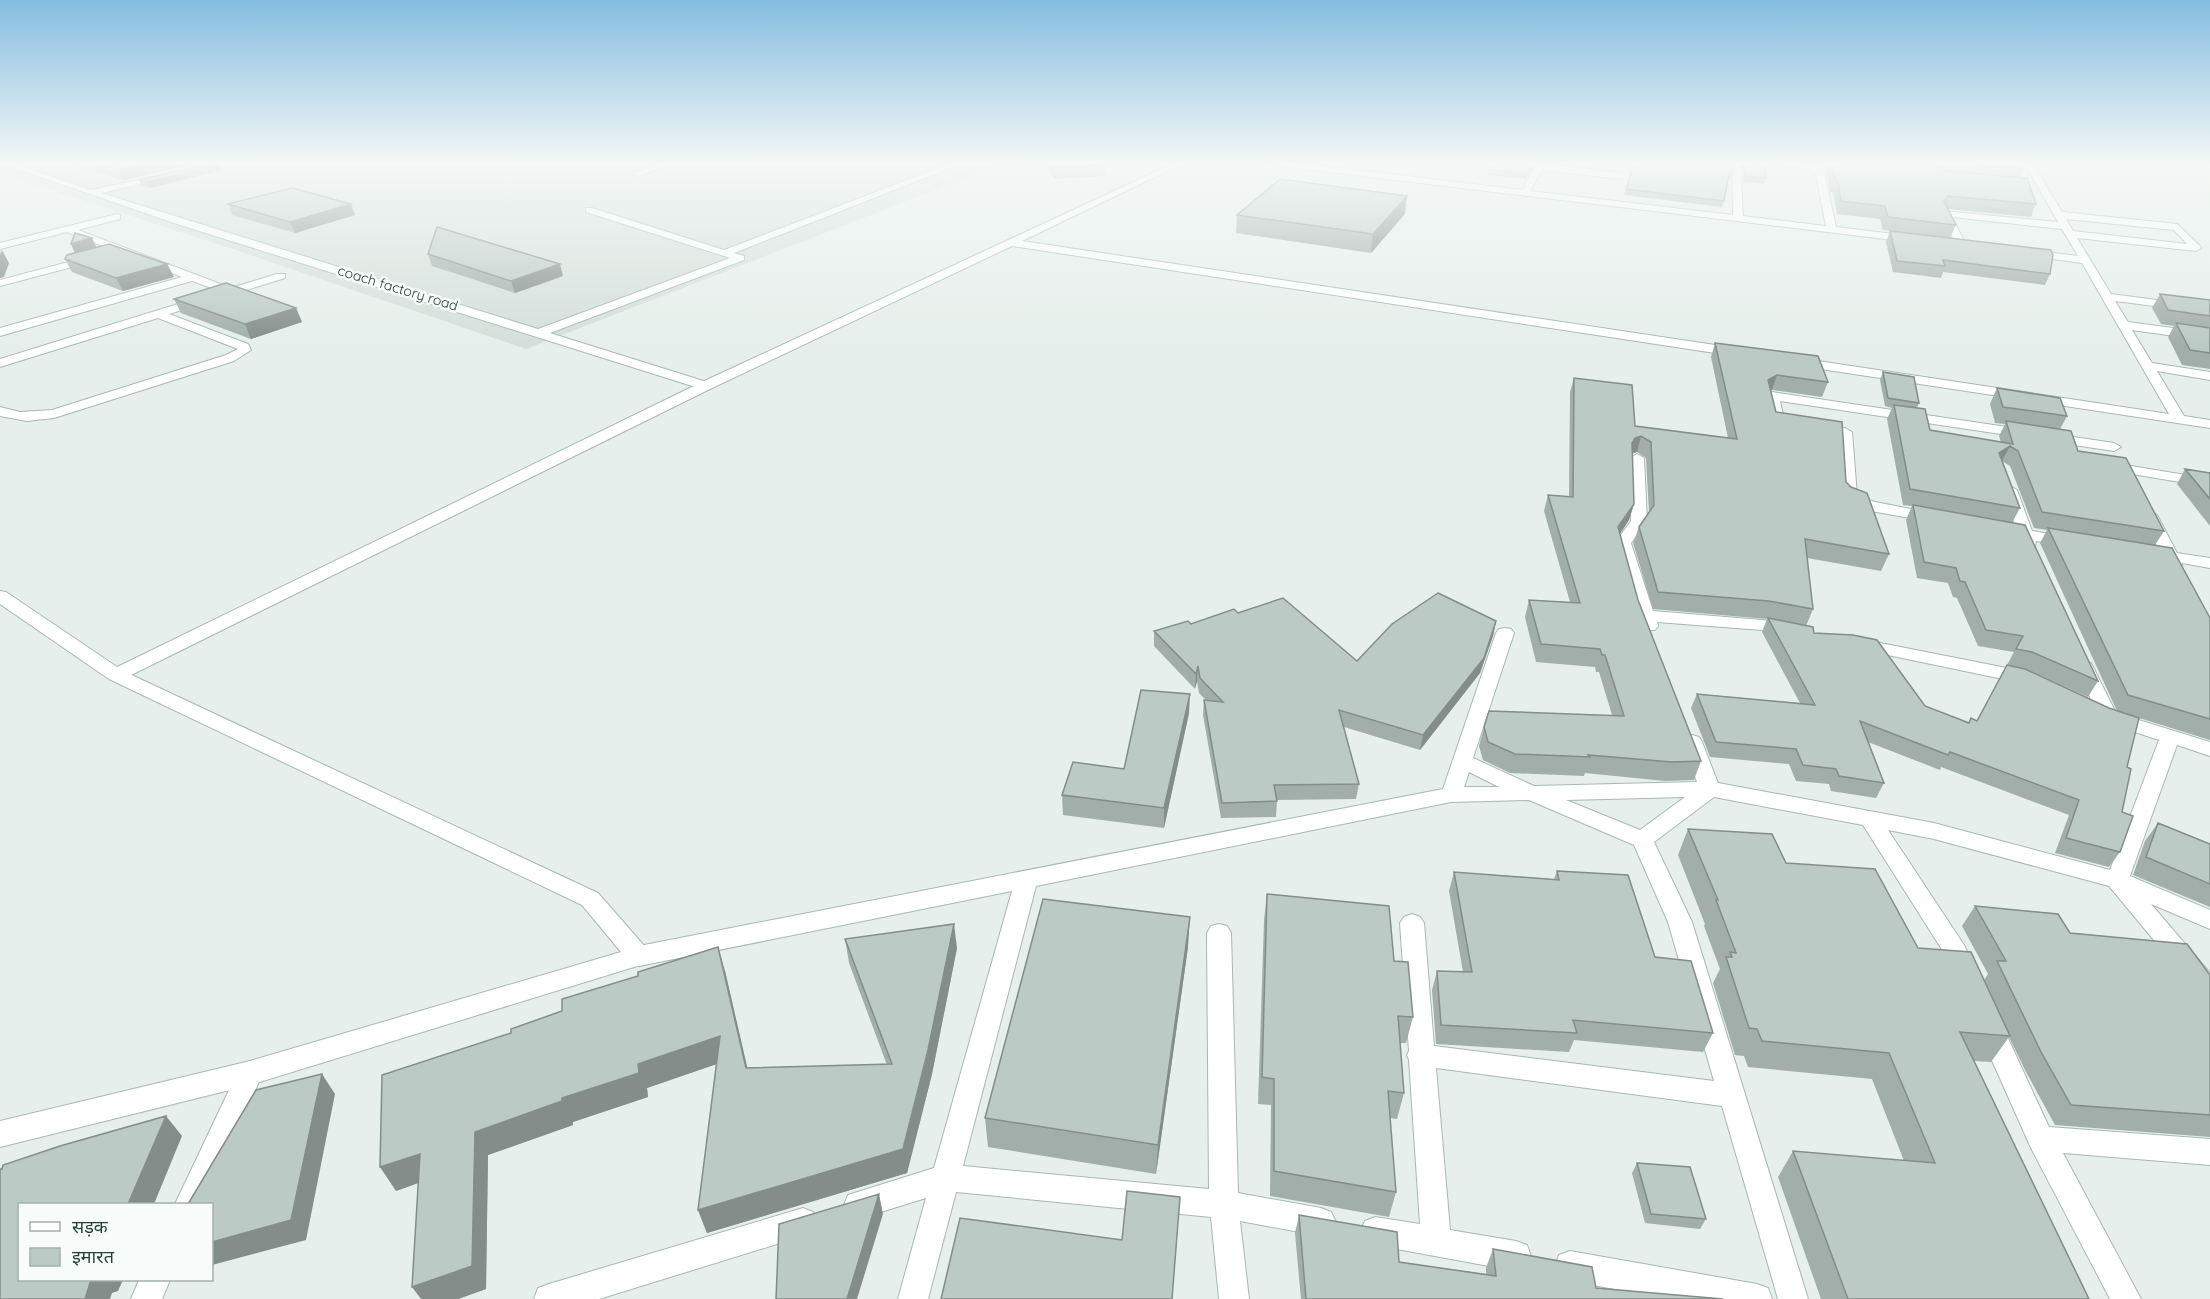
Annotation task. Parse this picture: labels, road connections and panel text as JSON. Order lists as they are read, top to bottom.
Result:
{
  "streets": {
    "street": ["coach factory road"]
  },
  "legend": ["सड़क", "इमारत"]
}
